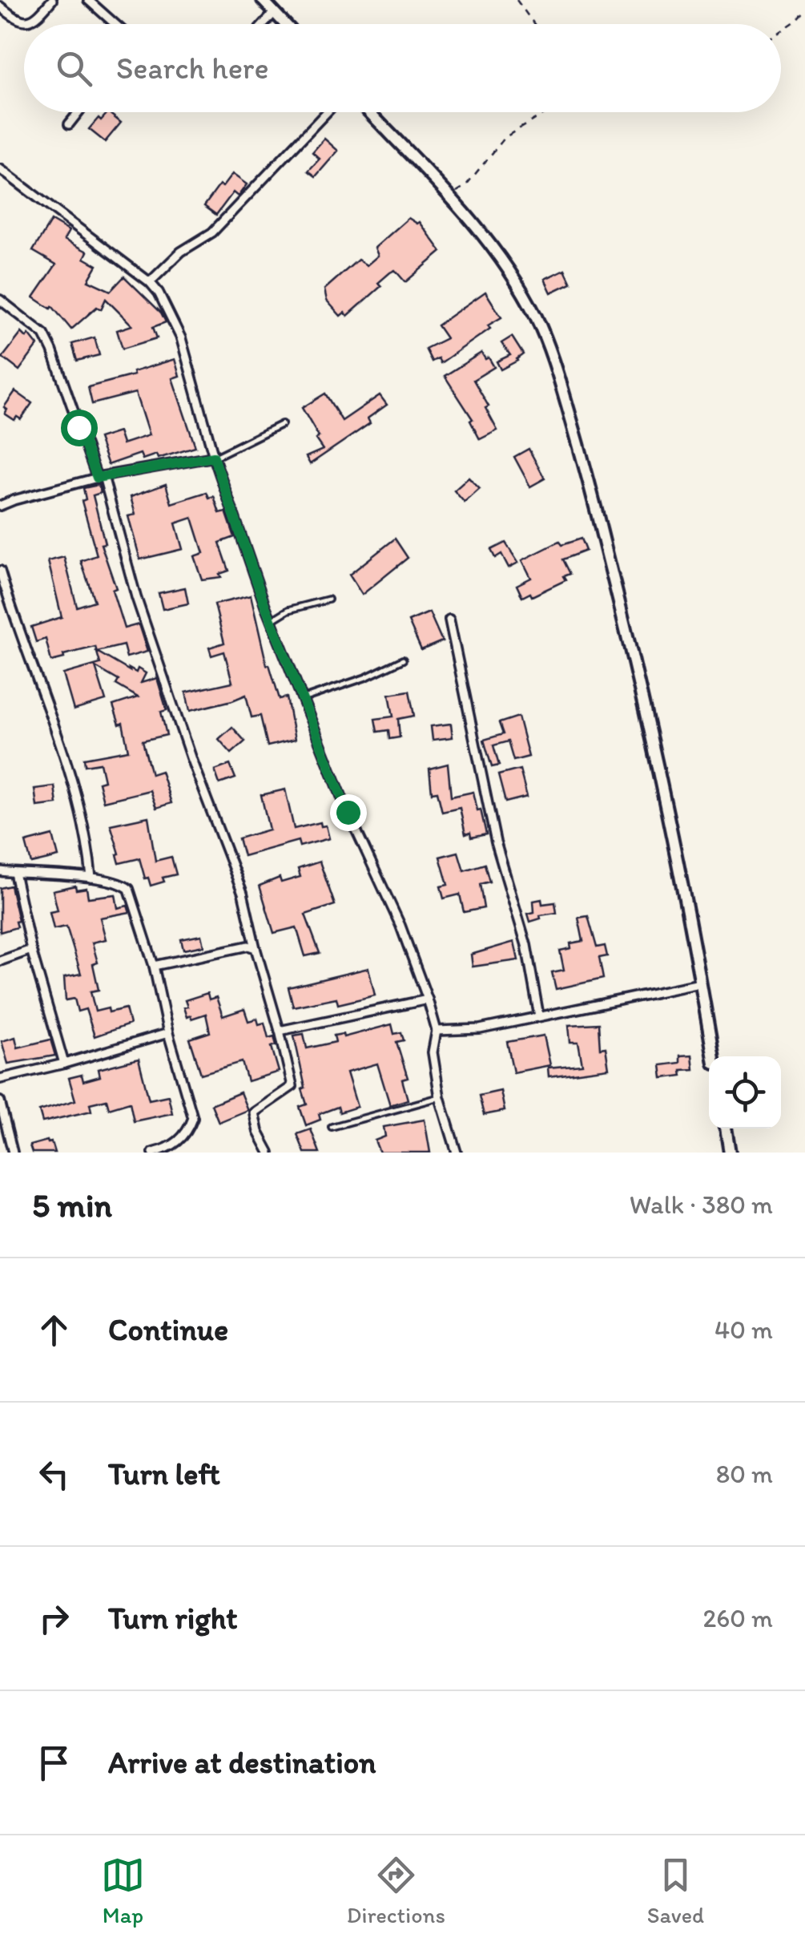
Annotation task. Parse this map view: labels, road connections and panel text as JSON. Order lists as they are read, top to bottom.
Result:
{
  "page": {
    "search": "Search here",
    "heading": ["5 min", "Walk · 380 m"],
    "list": [
      ["Continue", "40 m"],
      ["Turn left", "80 m"],
      ["Turn right", "260 m"],
      "Arrive at destination"
    ],
    "nav": ["Map", "Directions", "Saved"]
  }
}
